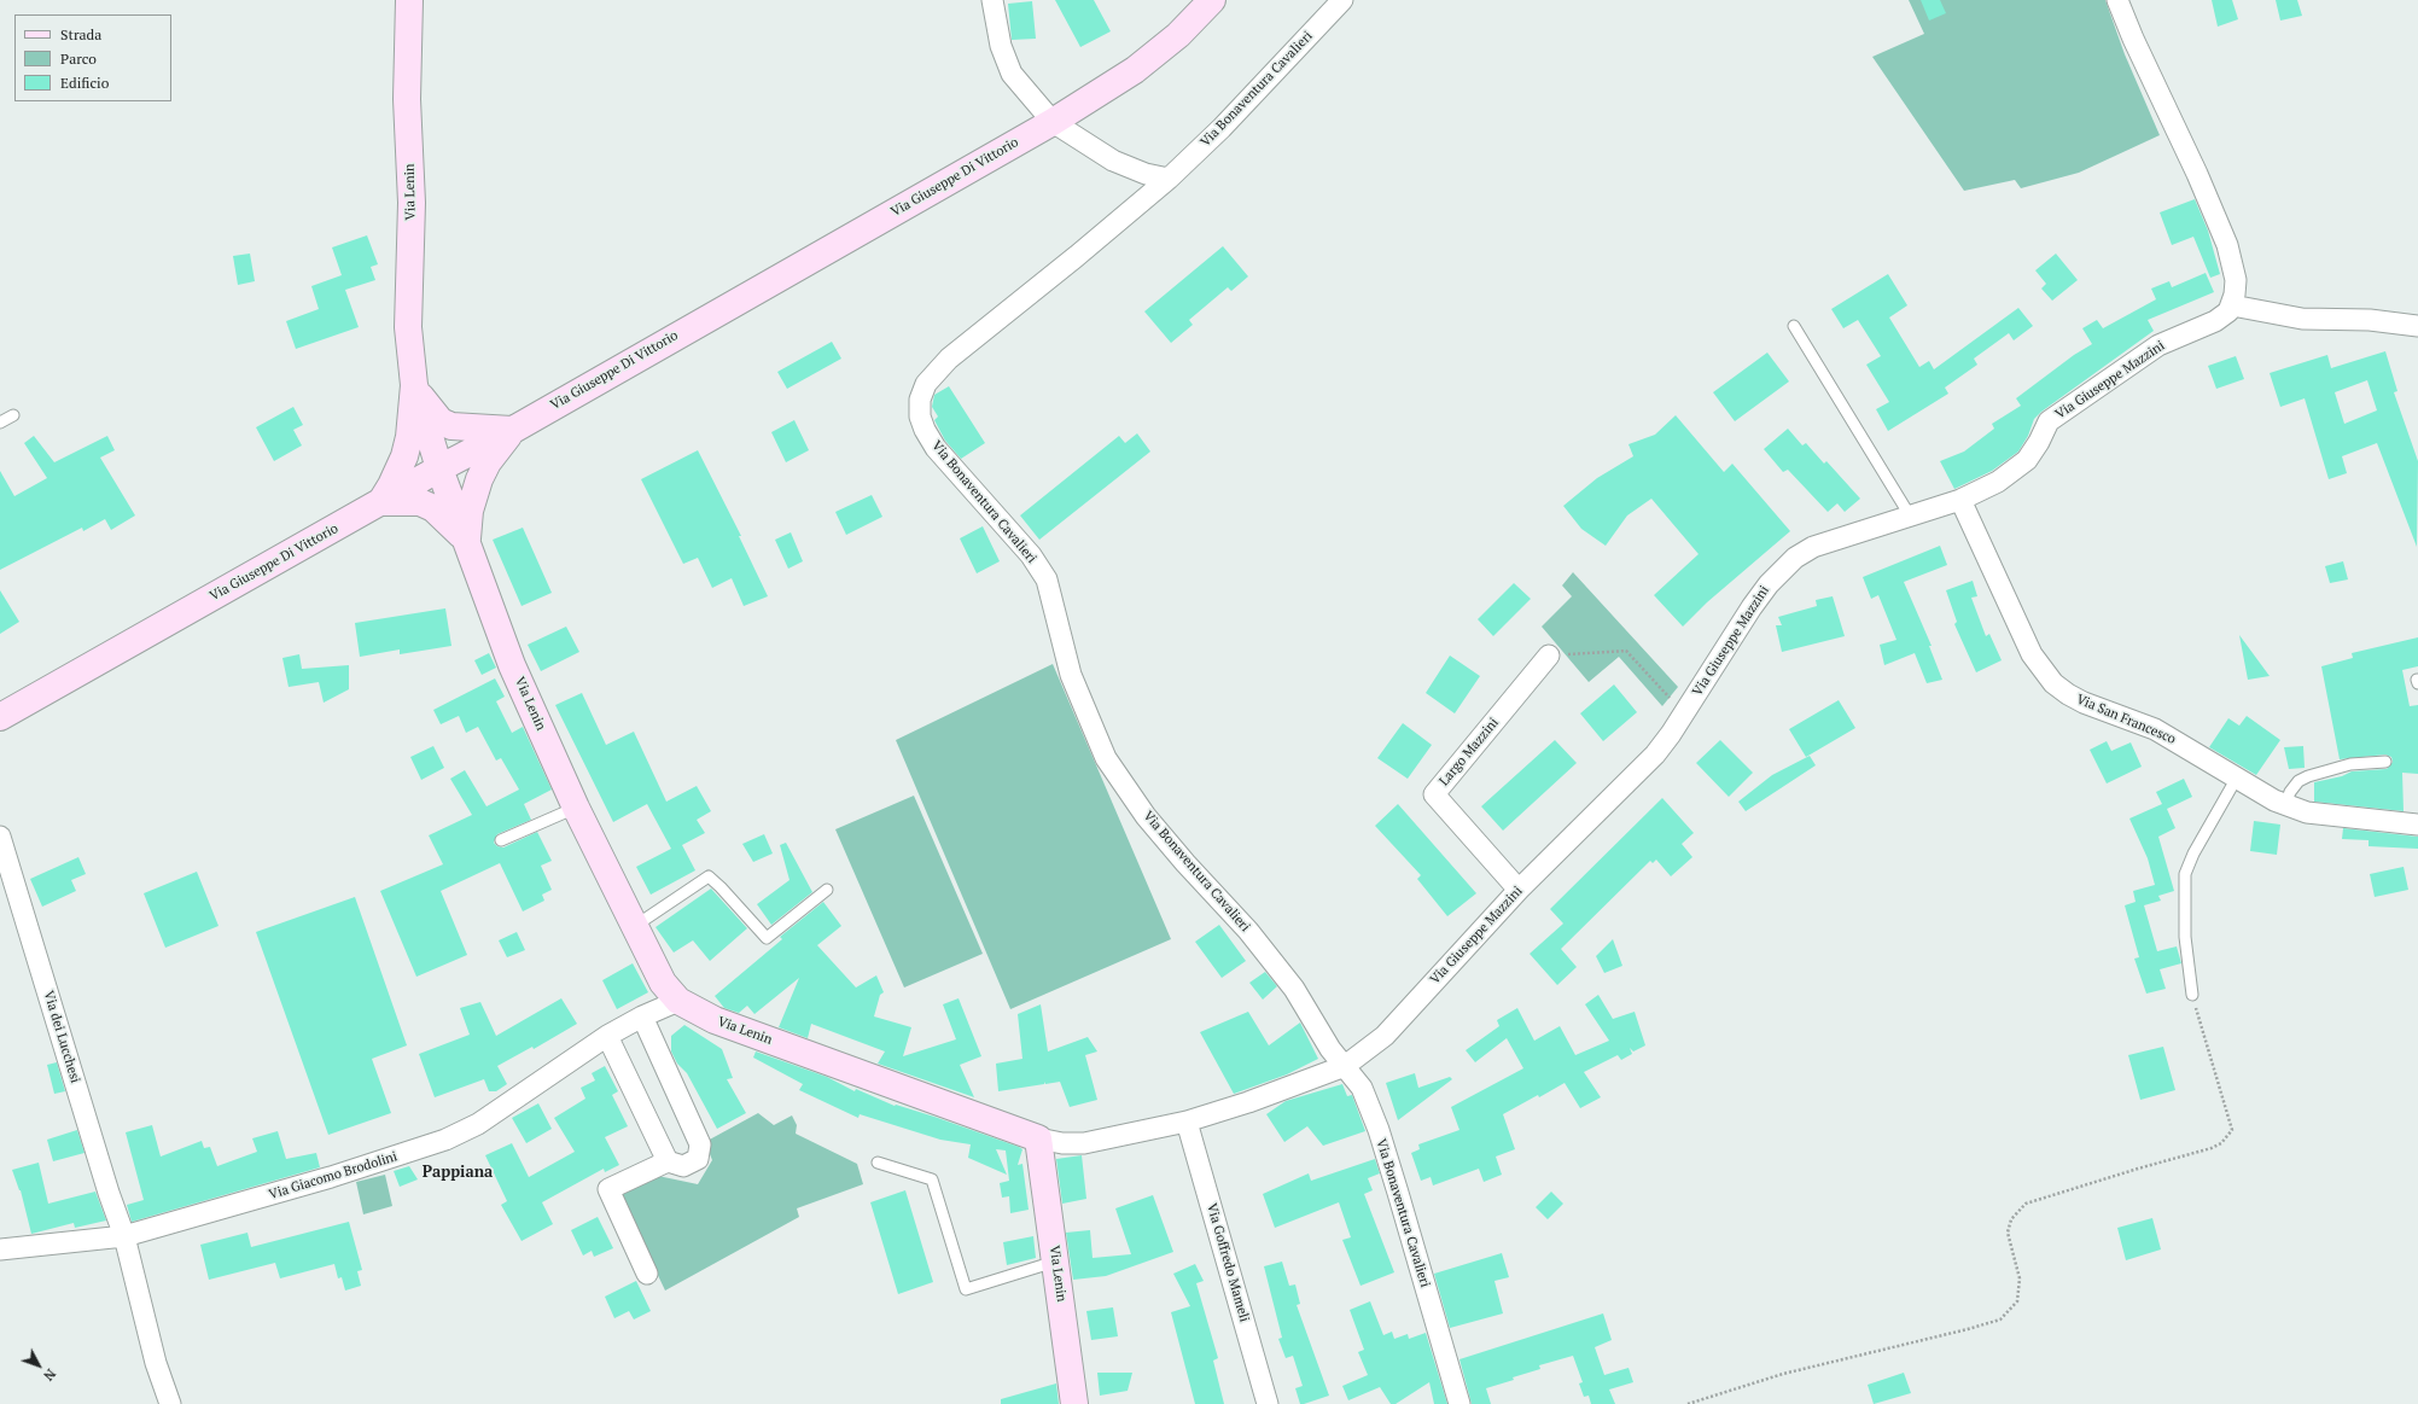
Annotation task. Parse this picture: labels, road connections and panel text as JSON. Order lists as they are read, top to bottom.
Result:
{
  "streets": {
    "street": [
      "Via Bonaventura Cavalieri",
      "Via Giuseppe Di Vittorio",
      "Via Lenin",
      "Via Giuseppe Mazzini",
      "Via San Francesco",
      "Largo Mazzini",
      "Via dei Lucchesi",
      "Via Giacomo Brodolini",
      "Via Goffredo Mameli"
    ]
  },
  "crossings": [
    ["Via Bonaventura Cavalieri", "Via Giuseppe Mazzini"],
    ["Via Giuseppe Di Vittorio", "Via Lenin"],
    ["Via Lenin", "Via Giuseppe Mazzini"],
    ["Via Lenin", "Via Giacomo Brodolini"],
    ["Via Giuseppe Mazzini", "Via San Francesco"],
    ["Via Giuseppe Mazzini", "Largo Mazzini"],
    ["Via Giuseppe Mazzini", "Via Goffredo Mameli"],
    ["Via dei Lucchesi", "Via Giacomo Brodolini"]
  ],
  "districts": ["Pappiana"],
  "legend": ["Strada", "Parco", "Edificio"],
  "north": "bottom right"
}
